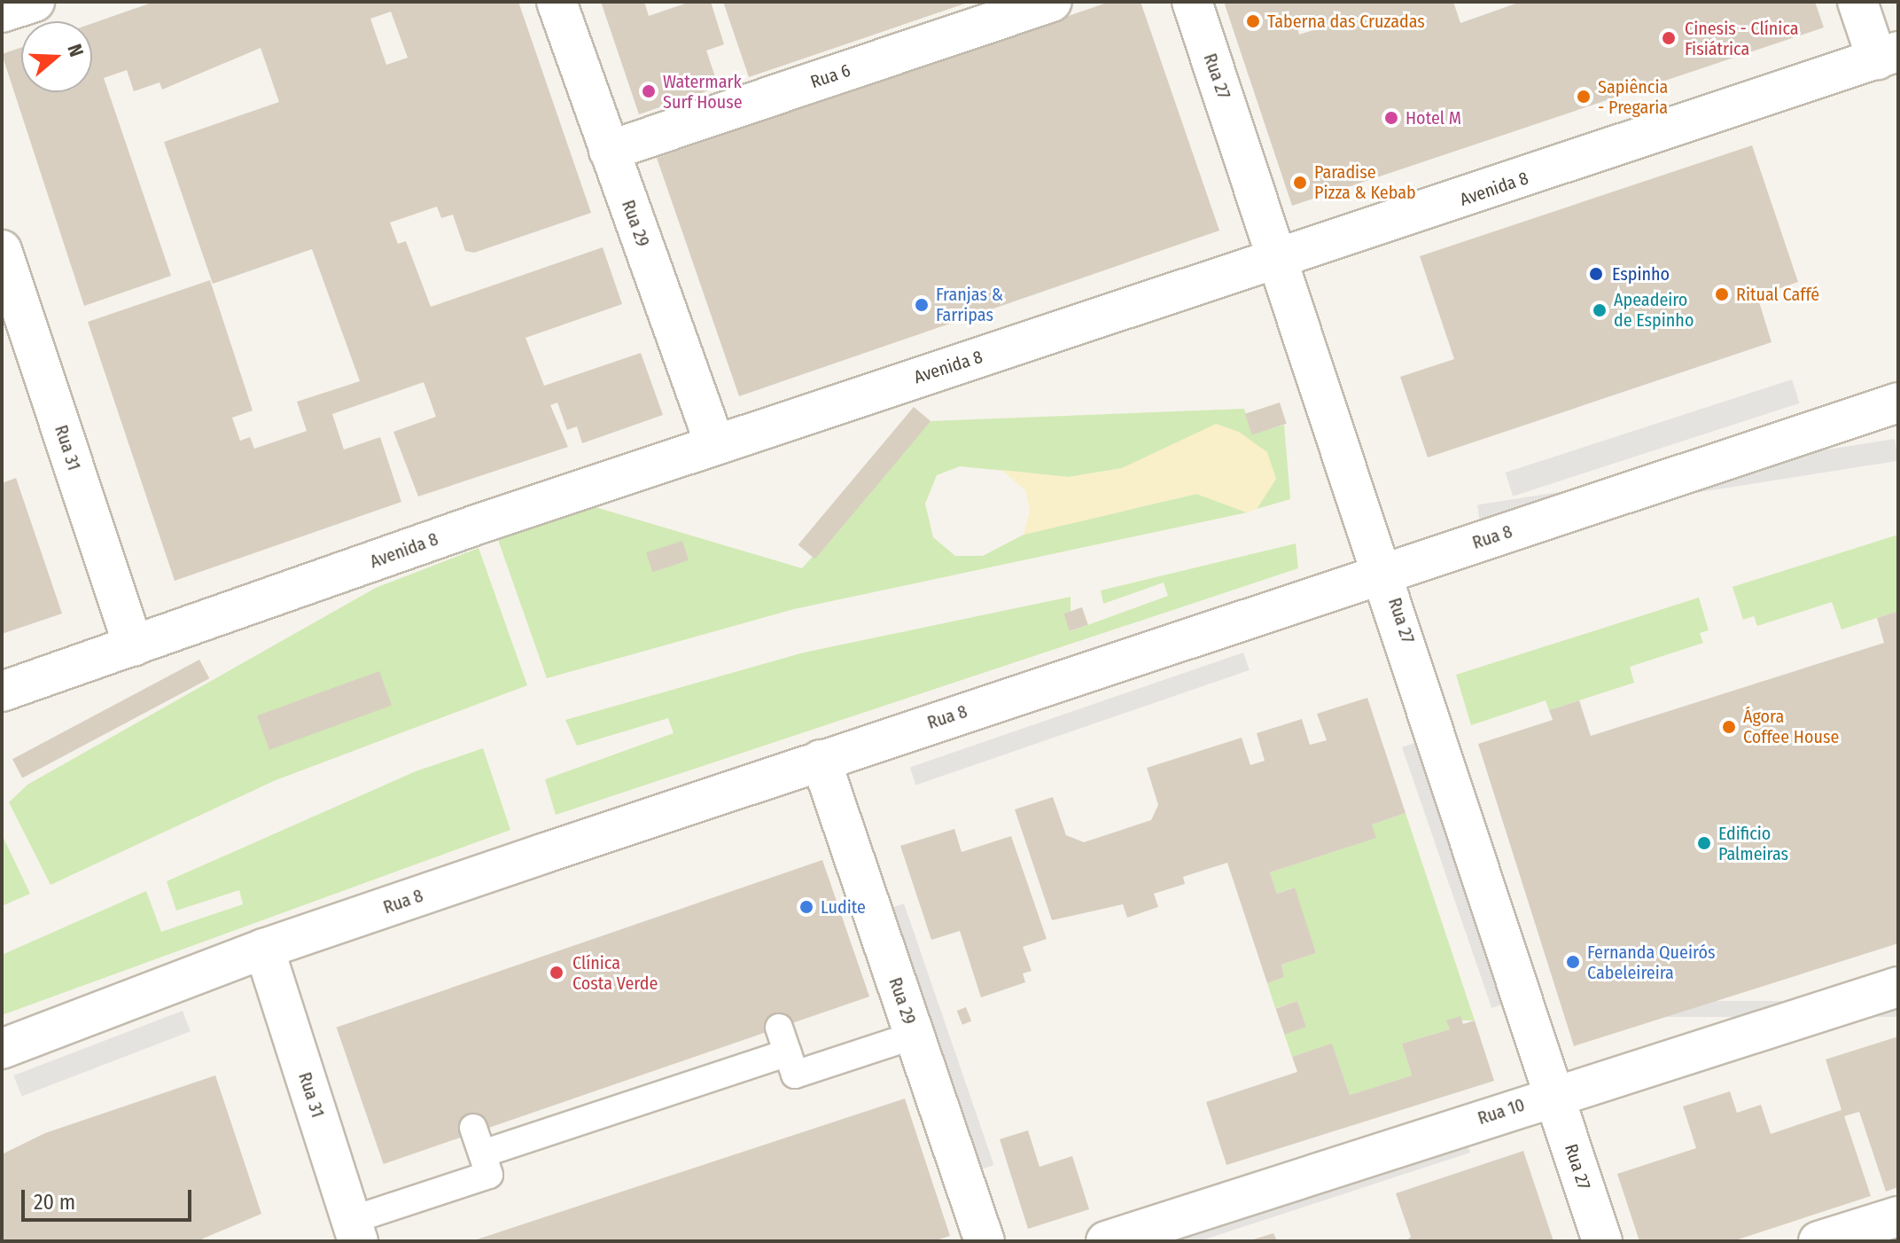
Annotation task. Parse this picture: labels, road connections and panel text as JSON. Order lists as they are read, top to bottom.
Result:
{
  "streets": {
    "street": [
      "Rua 6",
      "Rua 27",
      "Avenida 8",
      "Rua 29",
      "Rua 31",
      "Rua 8",
      "Rua 10"
    ]
  },
  "crossings": [
    ["Rua 6", "Rua 29"],
    ["Rua 27", "Avenida 8"],
    ["Rua 27", "Rua 8"],
    ["Rua 27", "Rua 10"],
    ["Avenida 8", "Rua 29"],
    ["Avenida 8", "Rua 31"],
    ["Rua 29", "Rua 8"],
    ["Rua 31", "Rua 8"]
  ],
  "places": [
    "Taberna das Cruzadas",
    "Cinesis - Clínica Fisiátrica",
    "Watermark Surf House",
    "Sapiência - Pregaria",
    "Hotel M",
    "Paradise Pizza & Kebab",
    "Espinho",
    "Ritual Caffé",
    "Franjas & Farripas",
    "Apeadeiro de Espinho",
    "Ágora Coffee House",
    "Edificio Palmeiras",
    "Ludite",
    "Fernanda Queirós Cabeleireira",
    "Clínica Costa Verde"
  ],
  "scale_bar": "20 m",
  "north": "right"
}
